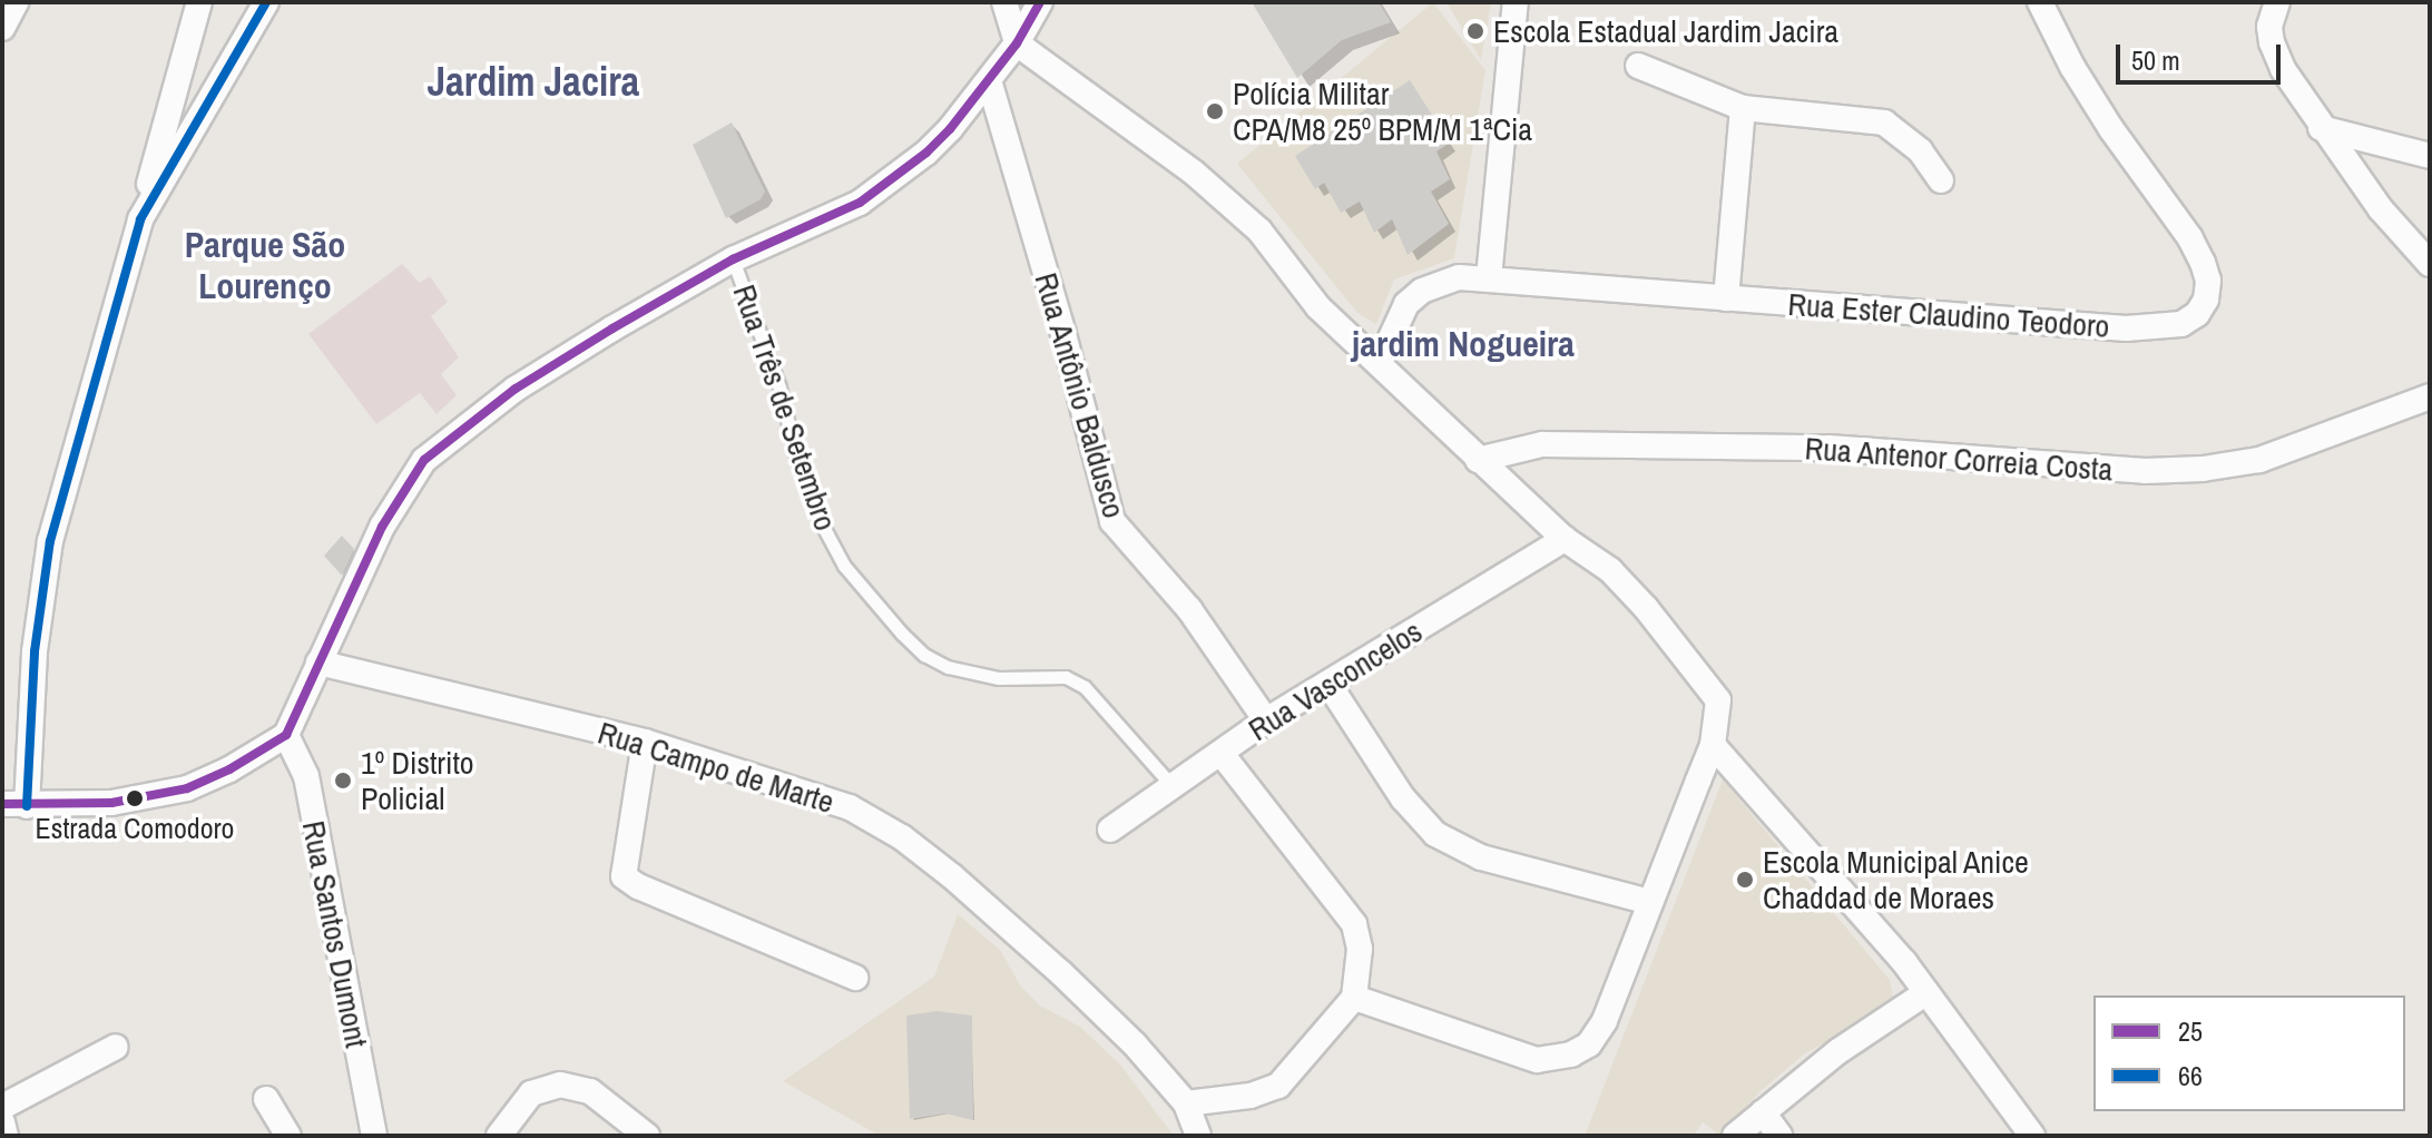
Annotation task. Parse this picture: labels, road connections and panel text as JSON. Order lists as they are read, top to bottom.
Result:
{
  "streets": {
    "street": [
      "Rua Ester Claudino Teodoro",
      "Rua Antônio Baldusco",
      "Rua Antenor Correia Costa",
      "Rua Vasconcelos",
      "Rua Campo de Marte",
      "Rua Santos Dumont"
    ],
    "lane": ["Rua Três de Setembro"]
  },
  "crossings": [
    ["Rua Antônio Baldusco", "Rua Vasconcelos"],
    ["Rua Três de Setembro", "Rua Vasconcelos"]
  ],
  "districts": ["Jardim Jacira", "Parque São Lourenço", "jardim Nogueira"],
  "places": [
    "Escola Estadual Jardim Jacira",
    "Polícia Militar CPA/M8 25º BPM/M 1ªCia",
    "1º Distrito Policial",
    "Estrada Comodoro",
    "Escola Municipal Anice Chaddad de Moraes"
  ],
  "lines": ["transit line 25", "transit line 66"],
  "legend": ["25", "66"],
  "scale_bar": "50 m"
}
